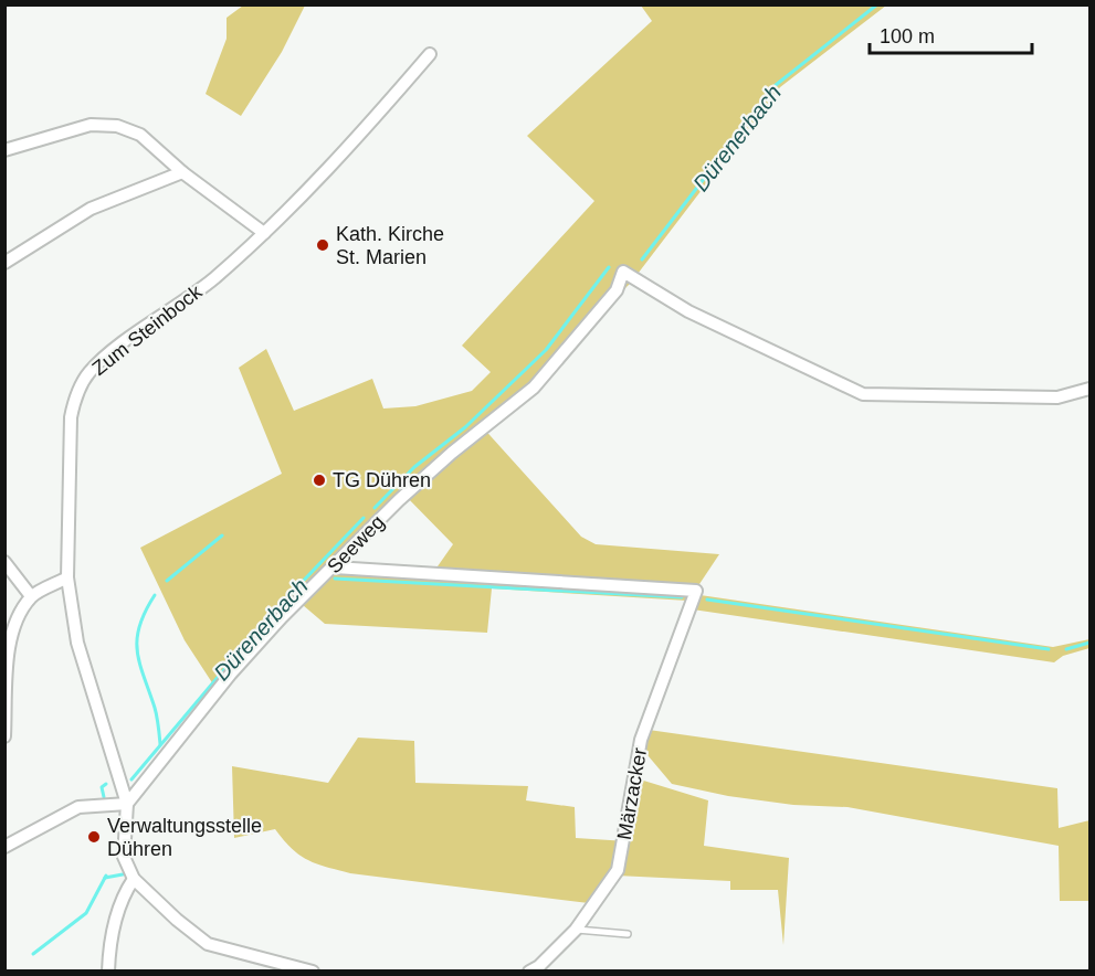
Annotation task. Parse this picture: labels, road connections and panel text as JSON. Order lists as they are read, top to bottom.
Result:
{
  "streets": {
    "street": ["Zum Steinbock", "Seeweg", "Märzacker"]
  },
  "crossings": [
    ["Zum Steinbock", "Seeweg"],
    ["Seeweg", "Märzacker"]
  ],
  "water": ["Dürenerbach"],
  "places": ["Kath. Kirche St. Marien", "TG Dühren", "Verwaltungsstelle Dühren"],
  "scale_bar": "100 m"
}
